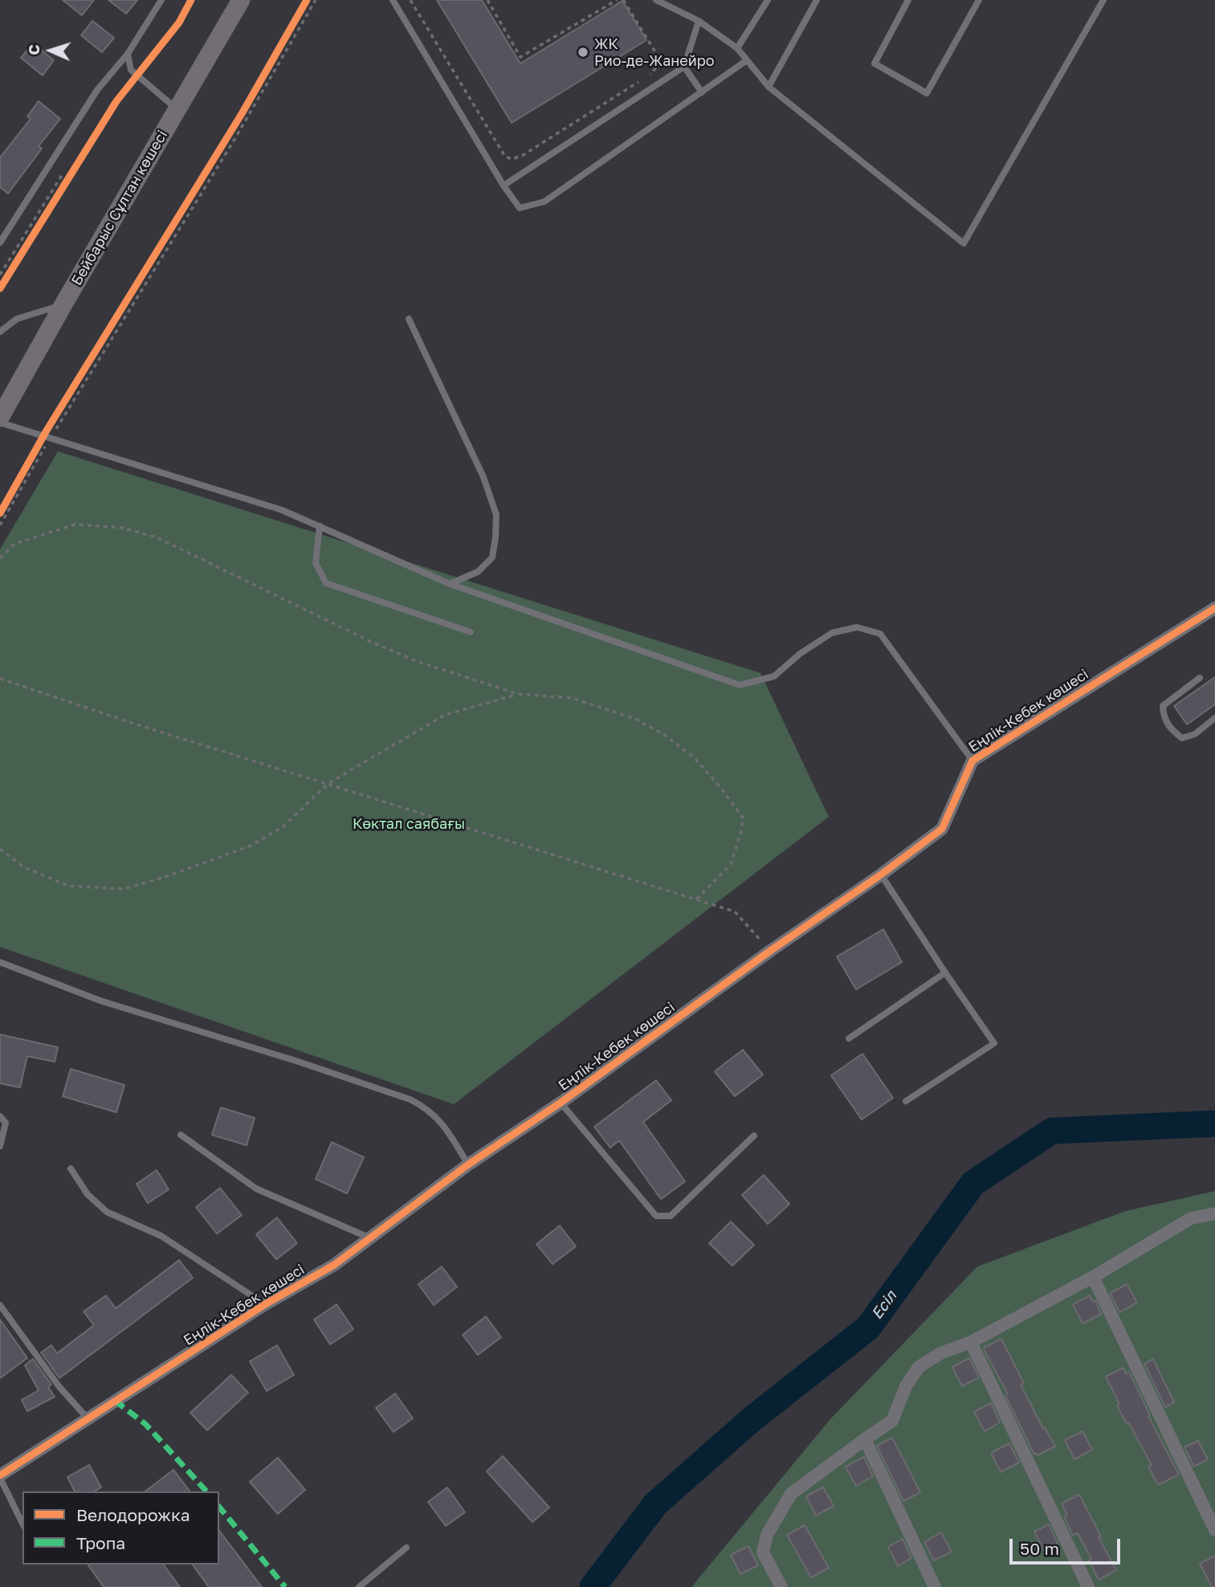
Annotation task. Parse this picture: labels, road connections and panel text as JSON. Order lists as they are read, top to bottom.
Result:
{
  "streets": {
    "street": ["Бейбарыс Сұлтан көшесі", "Еңлік-Кебек көшесі"]
  },
  "water": ["Есіл"],
  "parks": ["Көктал саябағы"],
  "places": ["ЖК Рио-де-Жанейро"],
  "legend": ["Велодорожка", "Тропа"],
  "scale_bar": "50 m",
  "north": "left"
}
